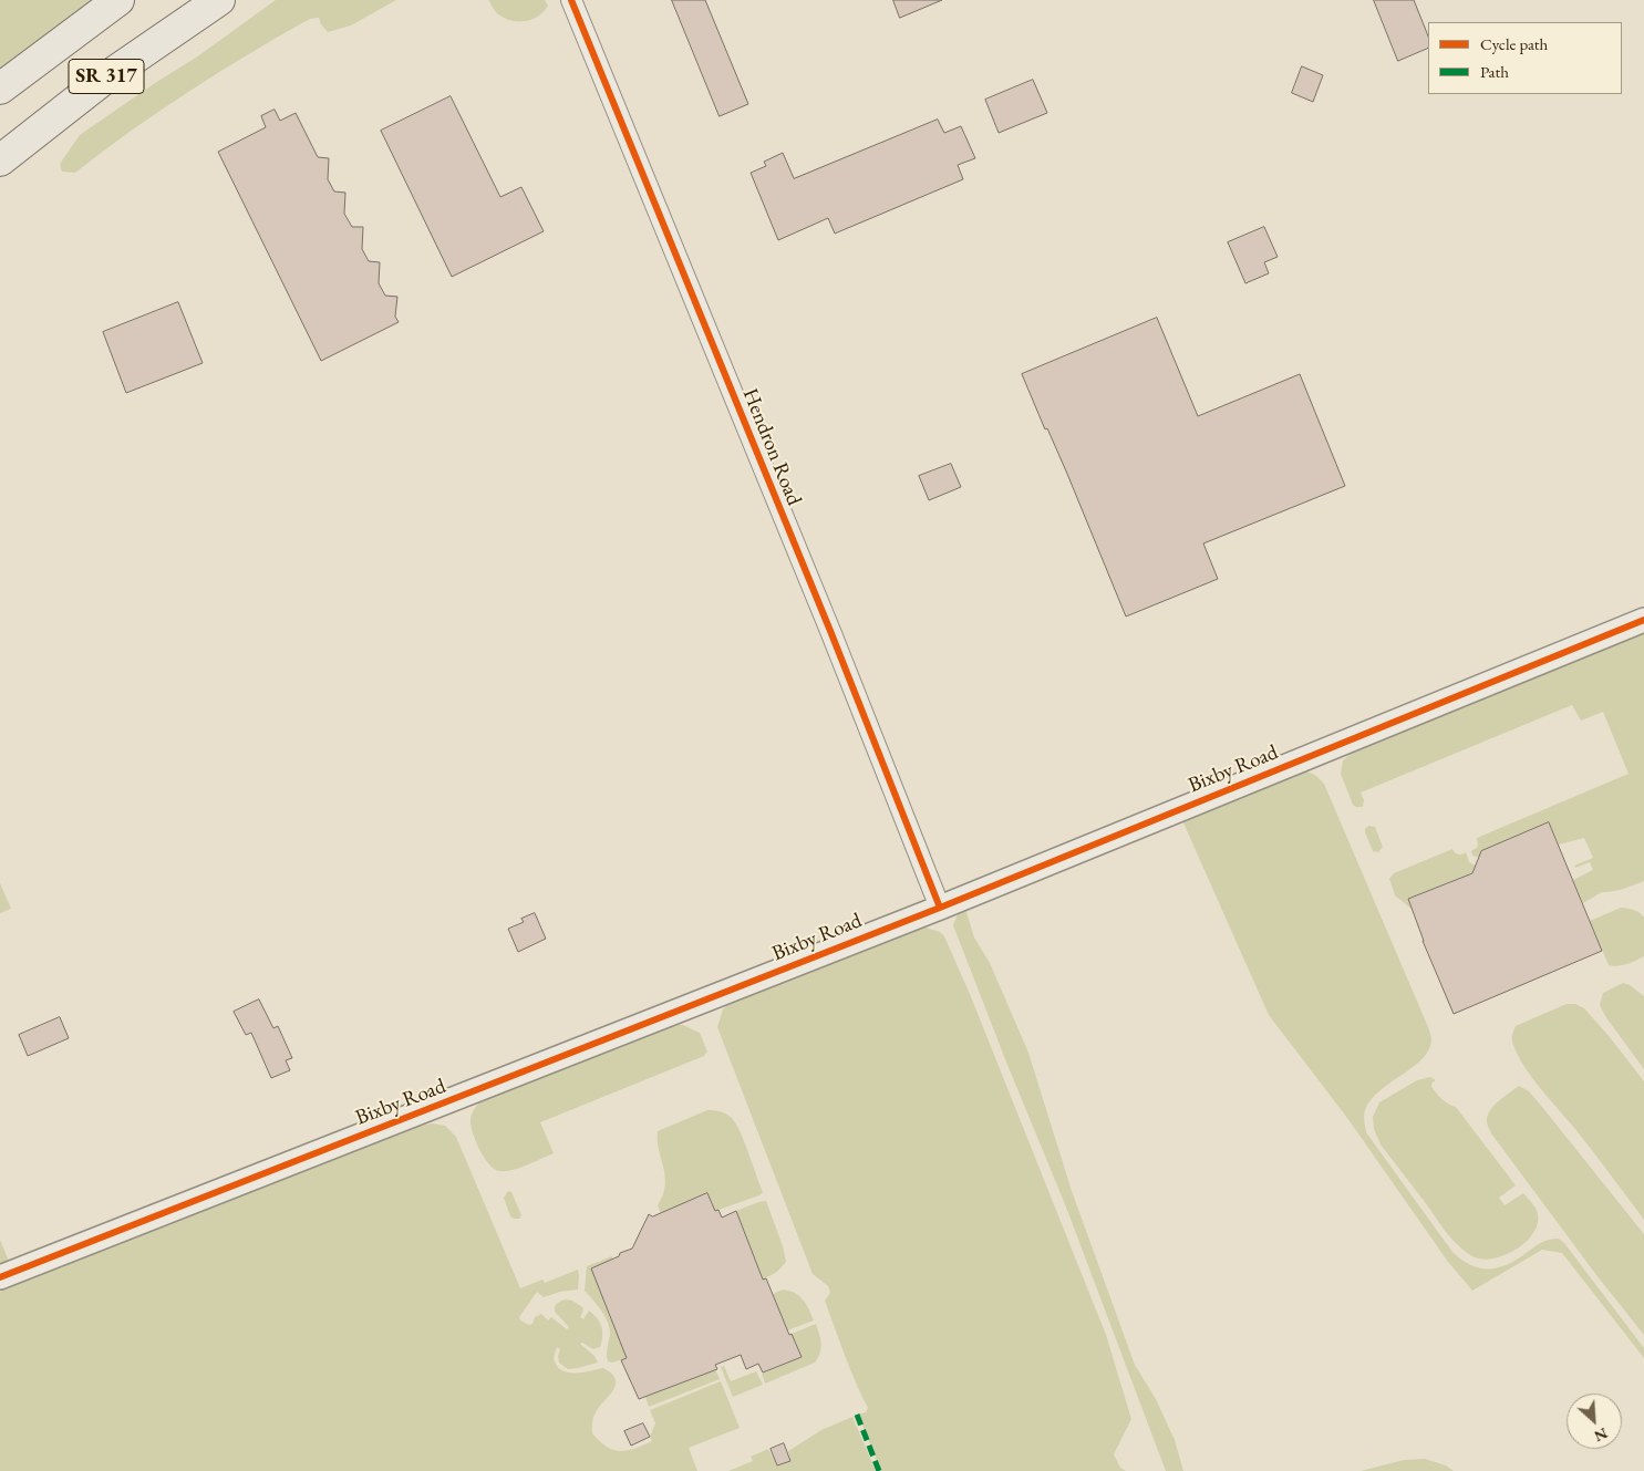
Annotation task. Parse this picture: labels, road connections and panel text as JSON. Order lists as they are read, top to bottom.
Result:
{
  "streets": {
    "main road": ["SR 317"],
    "street": ["Hendron Road", "Bixby Road"]
  },
  "crossings": [
    ["Hendron Road", "Bixby Road"]
  ],
  "legend": ["Cycle path", "Path"],
  "north": "bottom right"
}
